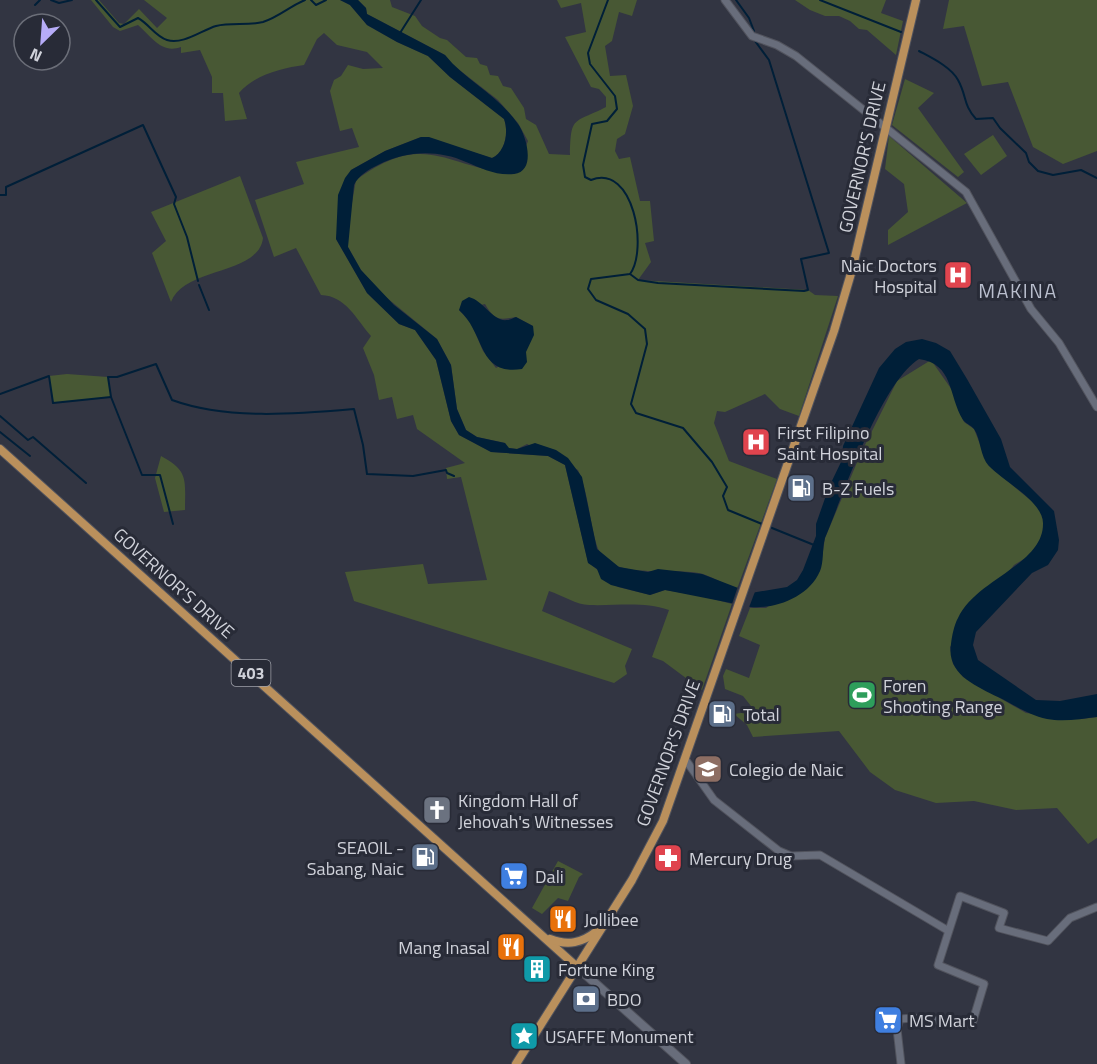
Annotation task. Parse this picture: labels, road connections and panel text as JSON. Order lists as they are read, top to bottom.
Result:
{
  "streets": {
    "main road": ["GOVERNOR'S DRIVE", "403"]
  },
  "crossings": [
    ["GOVERNOR'S DRIVE", "403"]
  ],
  "districts": ["MAKINA"],
  "places": {
    "hospital": ["Naic Doctors Hospital", "First Filipino Saint Hospital"],
    "fuel station": ["B-Z Fuels", "Total", "SEAOIL - Sabang, Naic"],
    "sports": ["Foren Shooting Range"],
    "school or university": ["Colegio de Naic"],
    "church": ["Kingdom Hall of Jehovah's Witnesses"],
    "pharmacy": ["Mercury Drug"],
    "supermarket": ["Dali", "MS Mart"],
    "restaurant": ["Jollibee", "Mang Inasal"],
    "building": ["Fortune King"],
    "bank": ["BDO"],
    "place": ["USAFFE Monument"]
  },
  "north": "bottom left"
}
